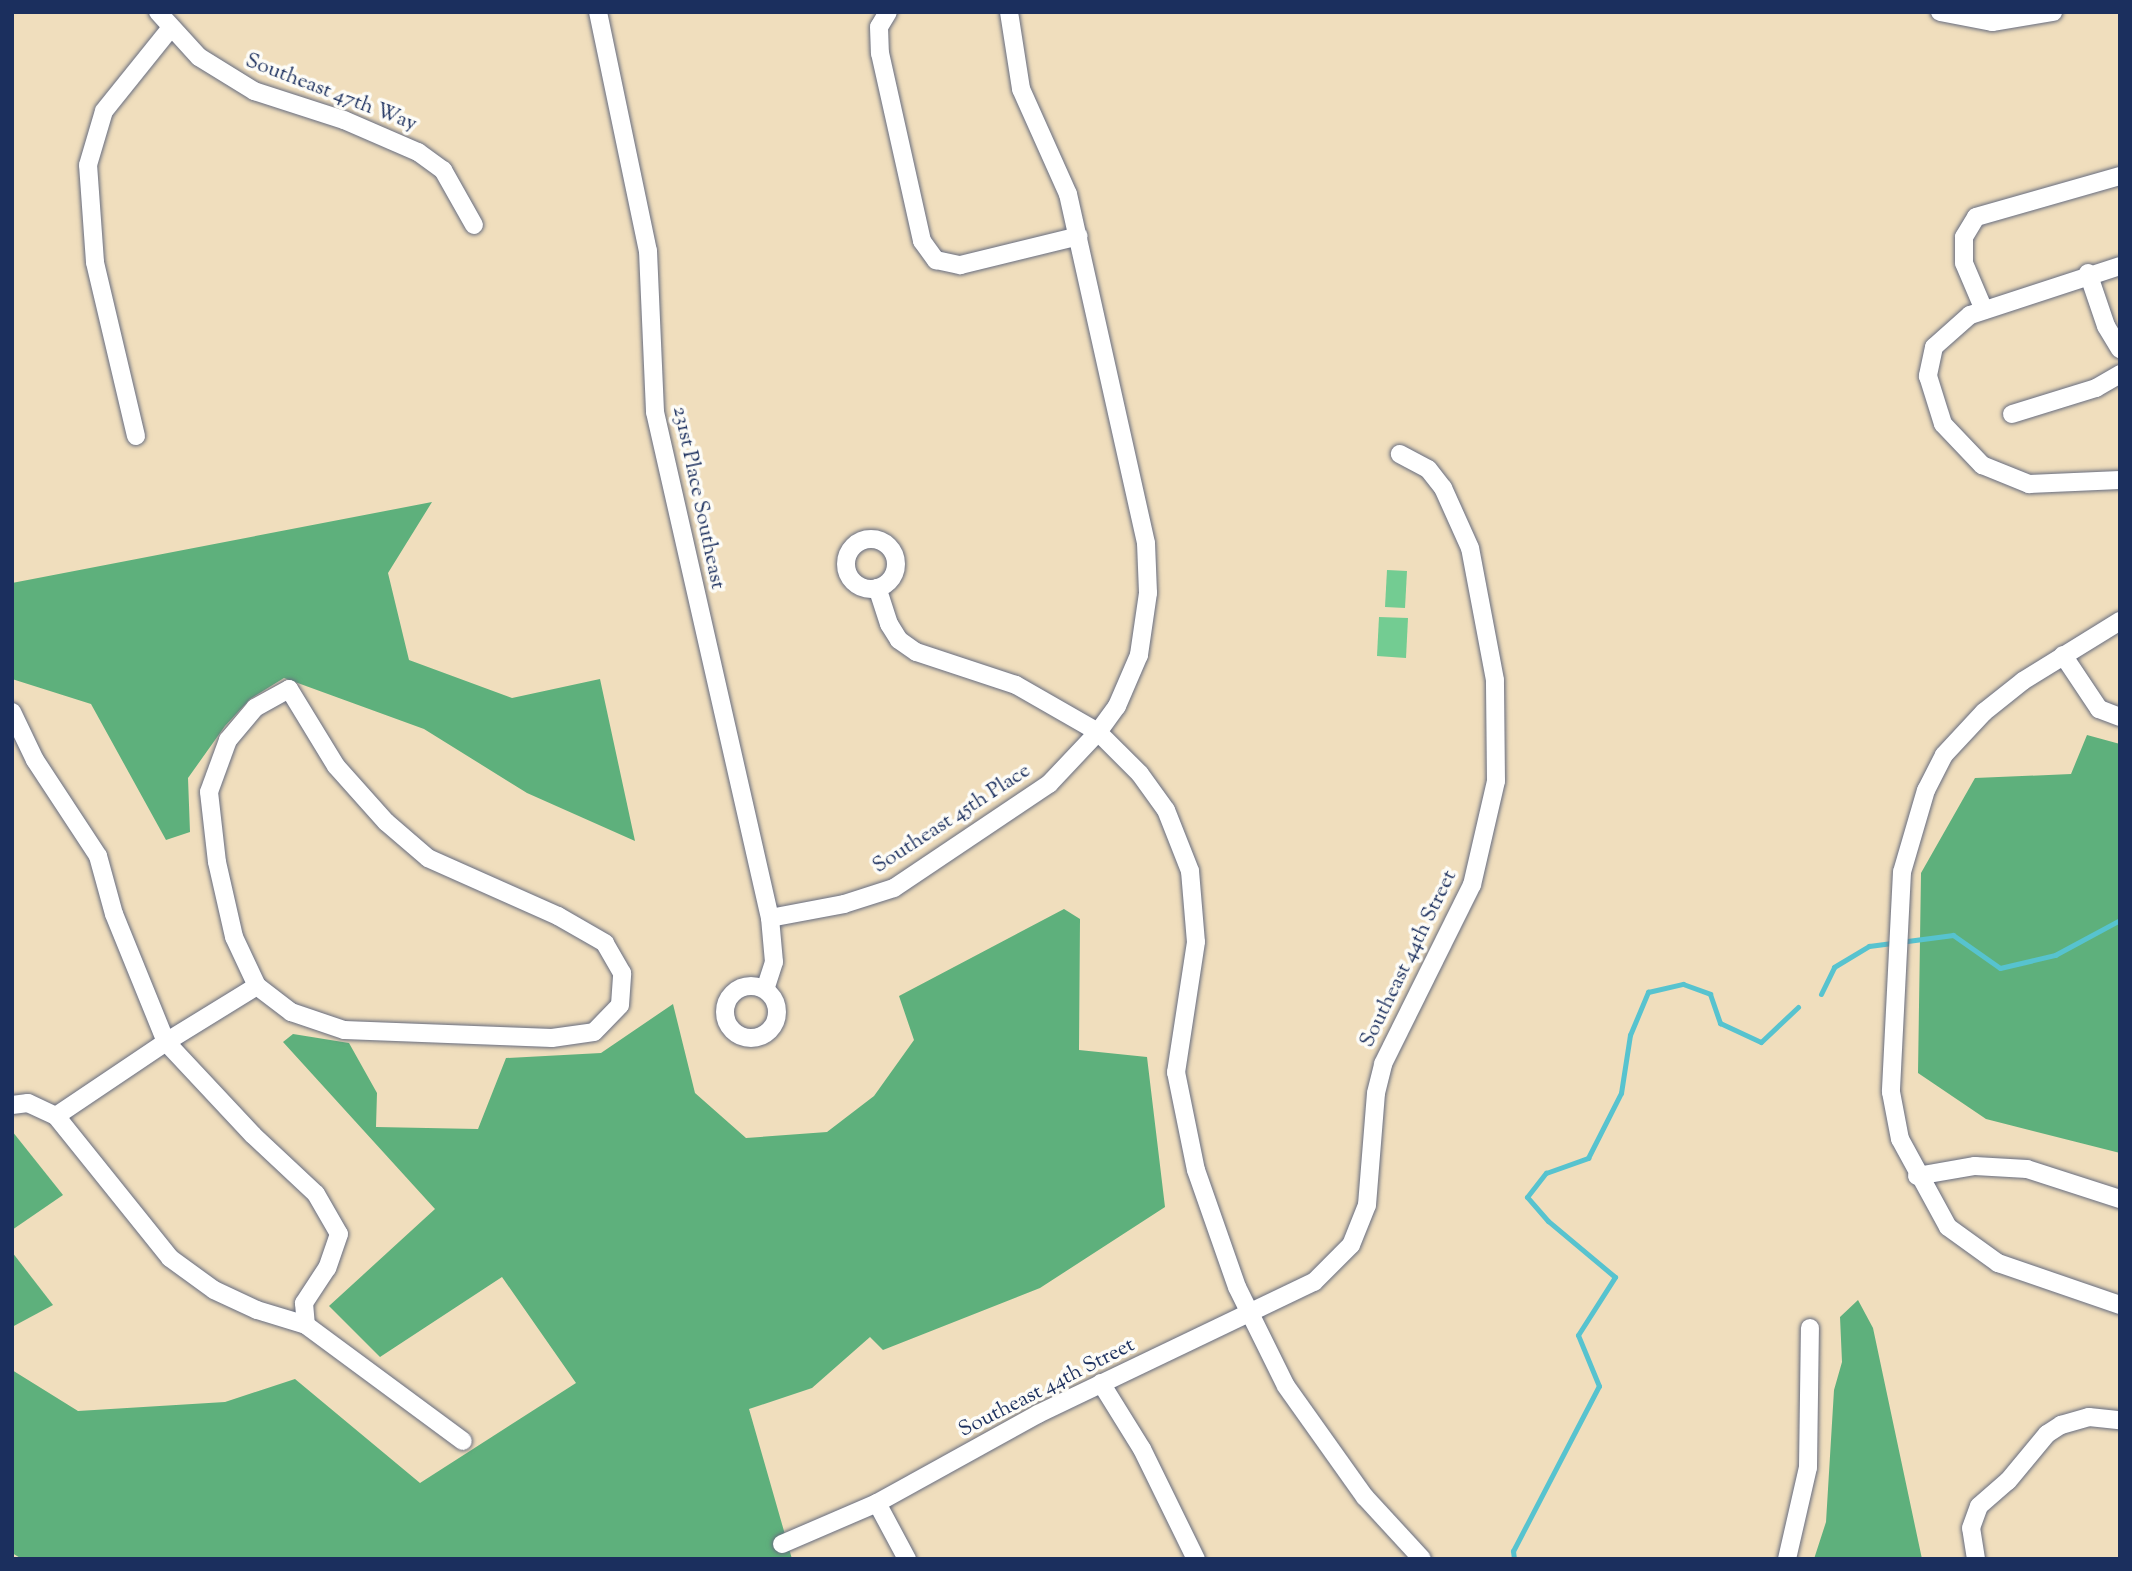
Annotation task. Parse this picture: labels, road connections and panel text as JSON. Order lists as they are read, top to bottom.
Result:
{
  "streets": {
    "street": [
      "Southeast 47th Way",
      "231st Place Southeast",
      "Southeast 45th Place",
      "Southeast 44th Street"
    ]
  },
  "crossings": [
    ["231st Place Southeast", "Southeast 45th Place"]
  ]
}
